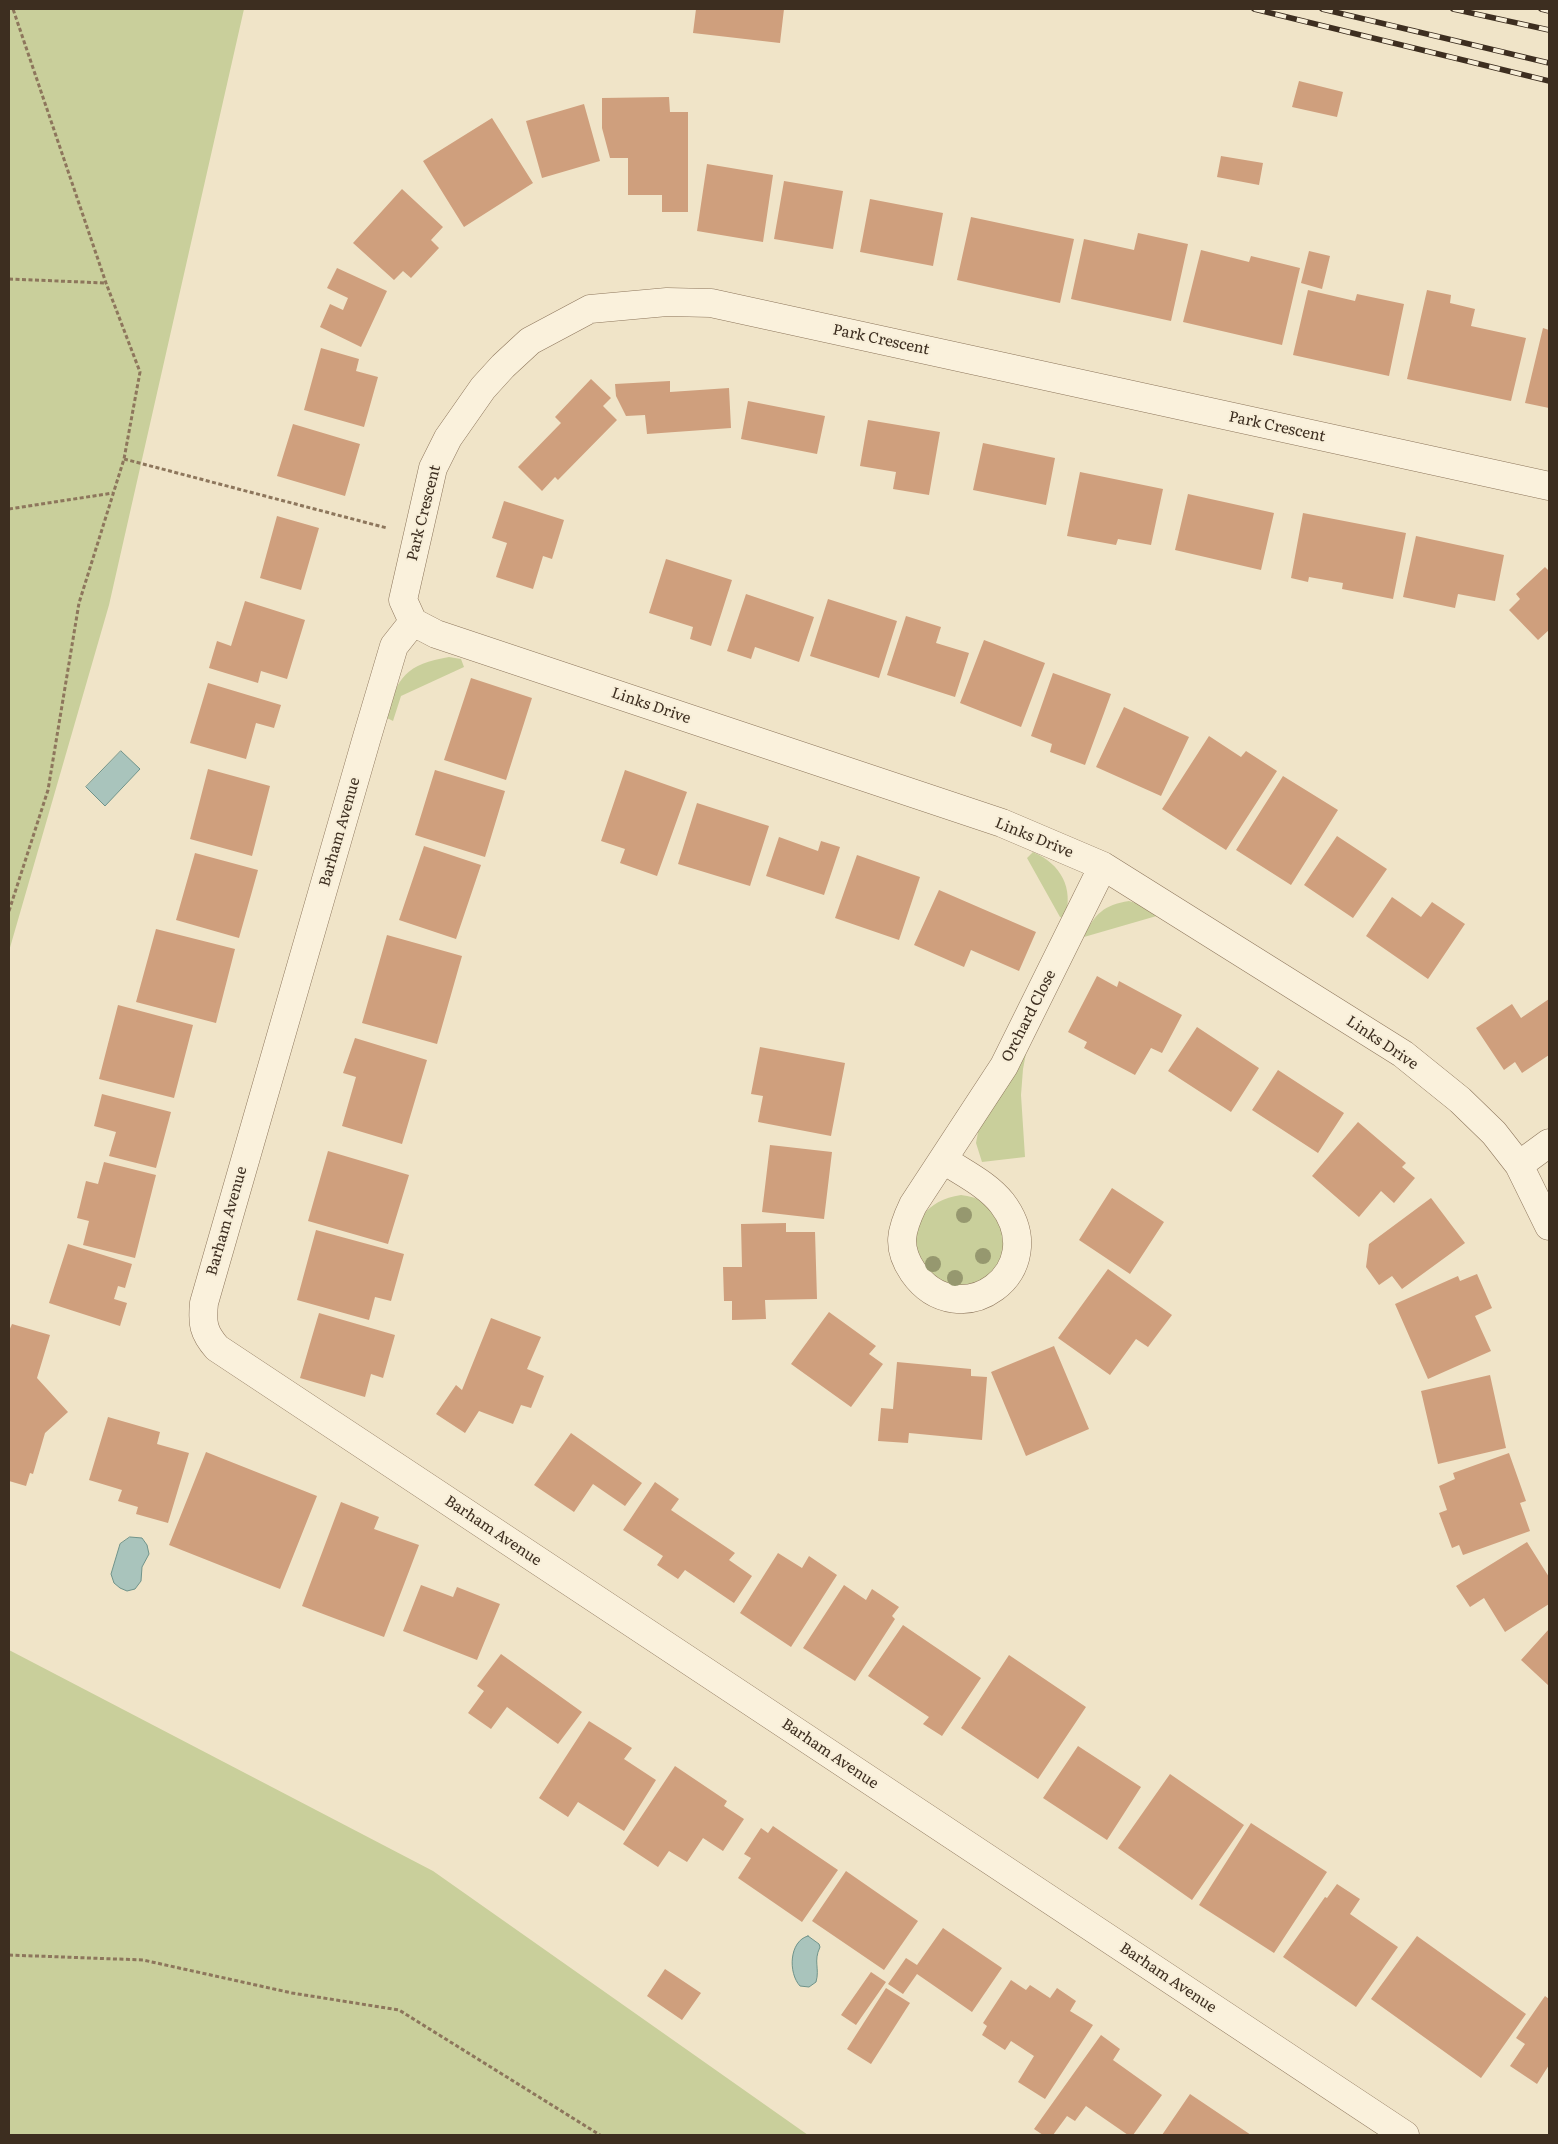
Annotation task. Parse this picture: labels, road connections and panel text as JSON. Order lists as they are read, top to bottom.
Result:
{
  "streets": {
    "street": [
      "Park Crescent",
      "Links Drive",
      "Barham Avenue",
      "Orchard Close"
    ]
  },
  "crossings": [
    ["Park Crescent", "Links Drive"],
    ["Park Crescent", "Barham Avenue"],
    ["Links Drive", "Barham Avenue"],
    ["Links Drive", "Orchard Close"]
  ]
}
